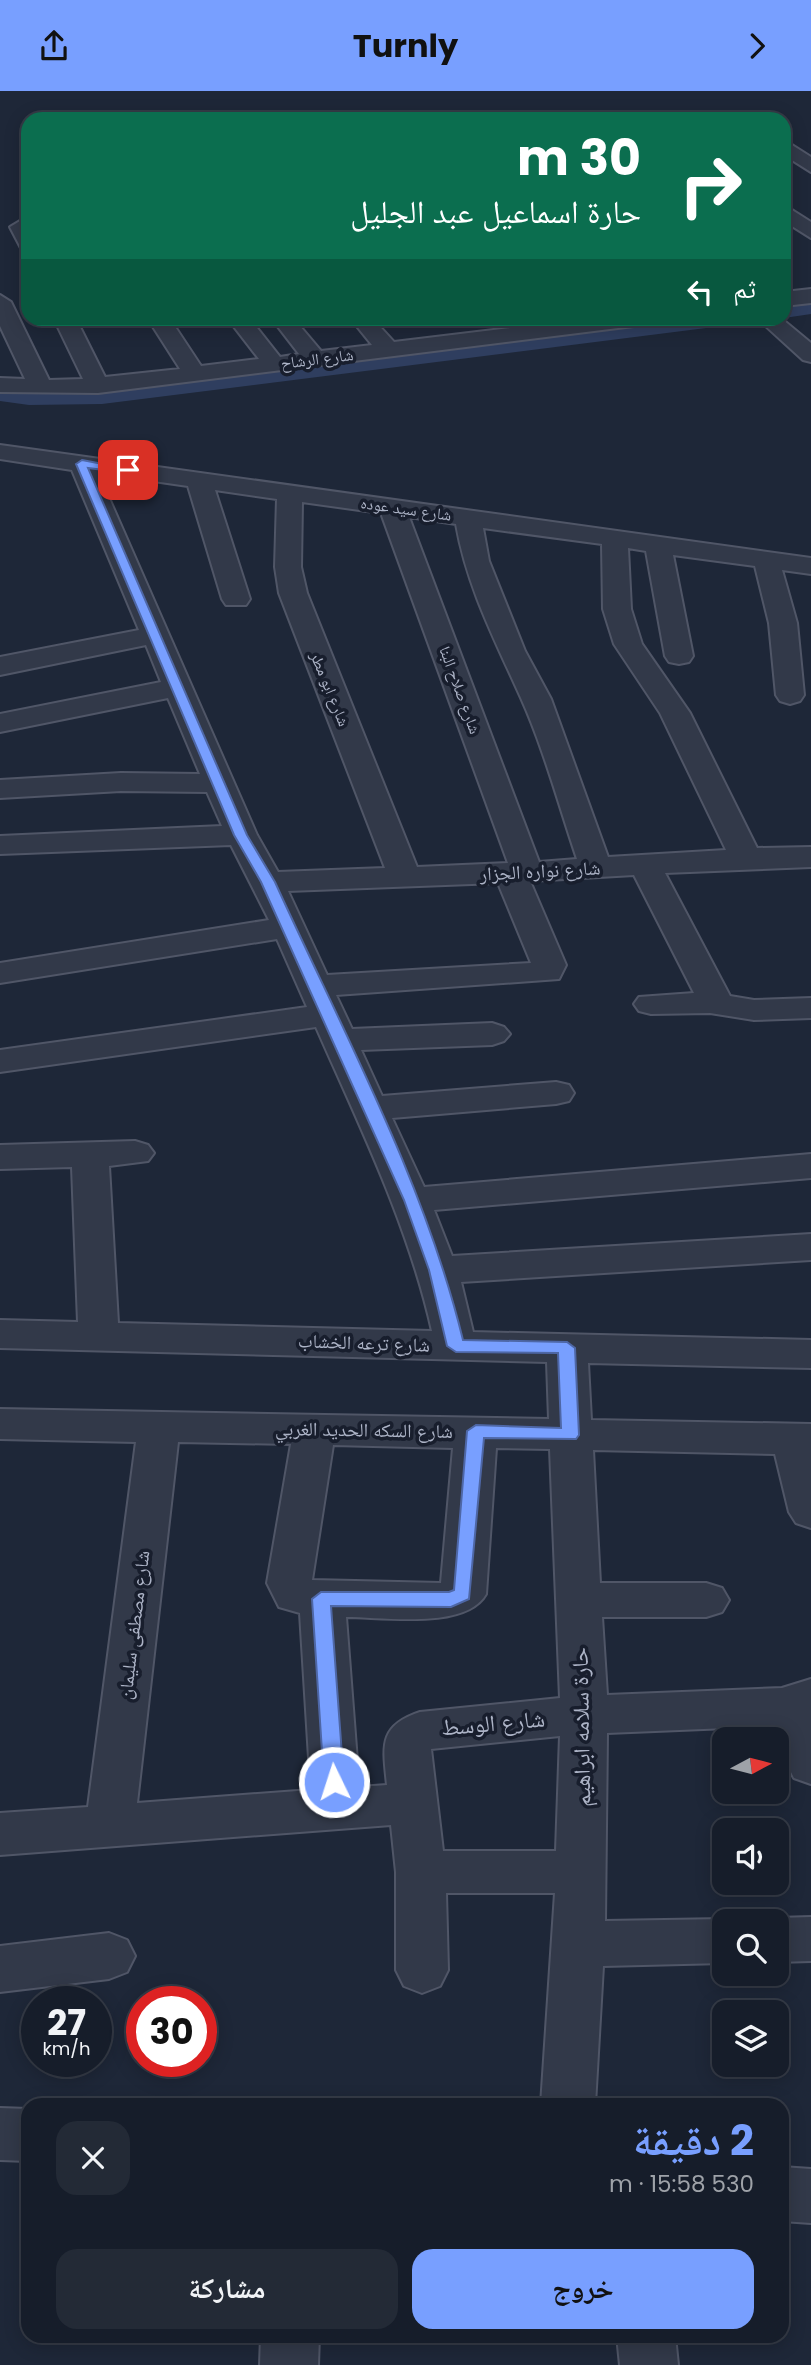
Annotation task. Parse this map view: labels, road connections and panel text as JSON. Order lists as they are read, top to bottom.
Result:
{
  "streets": {
    "street": [
      "شارع الرشاح",
      "شارع سيد عوده",
      "شارع ابو مطر",
      "شارع صلاح البنا",
      "شارع نواره الجزار",
      "شارع ترعه الخشاب",
      "شارع السكه الحديد الغربي",
      "شارع مصطفى سليمان",
      "شارع الوسط",
      "حارة سلامه ابراهيم"
    ]
  },
  "crossings": [
    ["شارع سيد عوده", "شارع ابو مطر"],
    ["شارع سيد عوده", "شارع صلاح البنا"],
    ["شارع ابو مطر", "شارع نواره الجزار"],
    ["شارع صلاح البنا", "شارع نواره الجزار"],
    ["شارع ترعه الخشاب", "حارة سلامه ابراهيم"],
    ["شارع السكه الحديد الغربي", "شارع مصطفى سليمان"],
    ["شارع السكه الحديد الغربي", "حارة سلامه ابراهيم"],
    ["شارع الوسط", "حارة سلامه ابراهيم"]
  ],
  "north": "right",
  "page": {
    "header": "Turnly",
    "turn": ["30 m", "حارة اسماعيل عبد الجليل"],
    "then": "ثم",
    "speed": "27 km/h",
    "limit": "30",
    "heading": ["2 دقيقة", "530 m · 15:58"],
    "buttons": ["خروج", "مشاركة"]
  }
}
